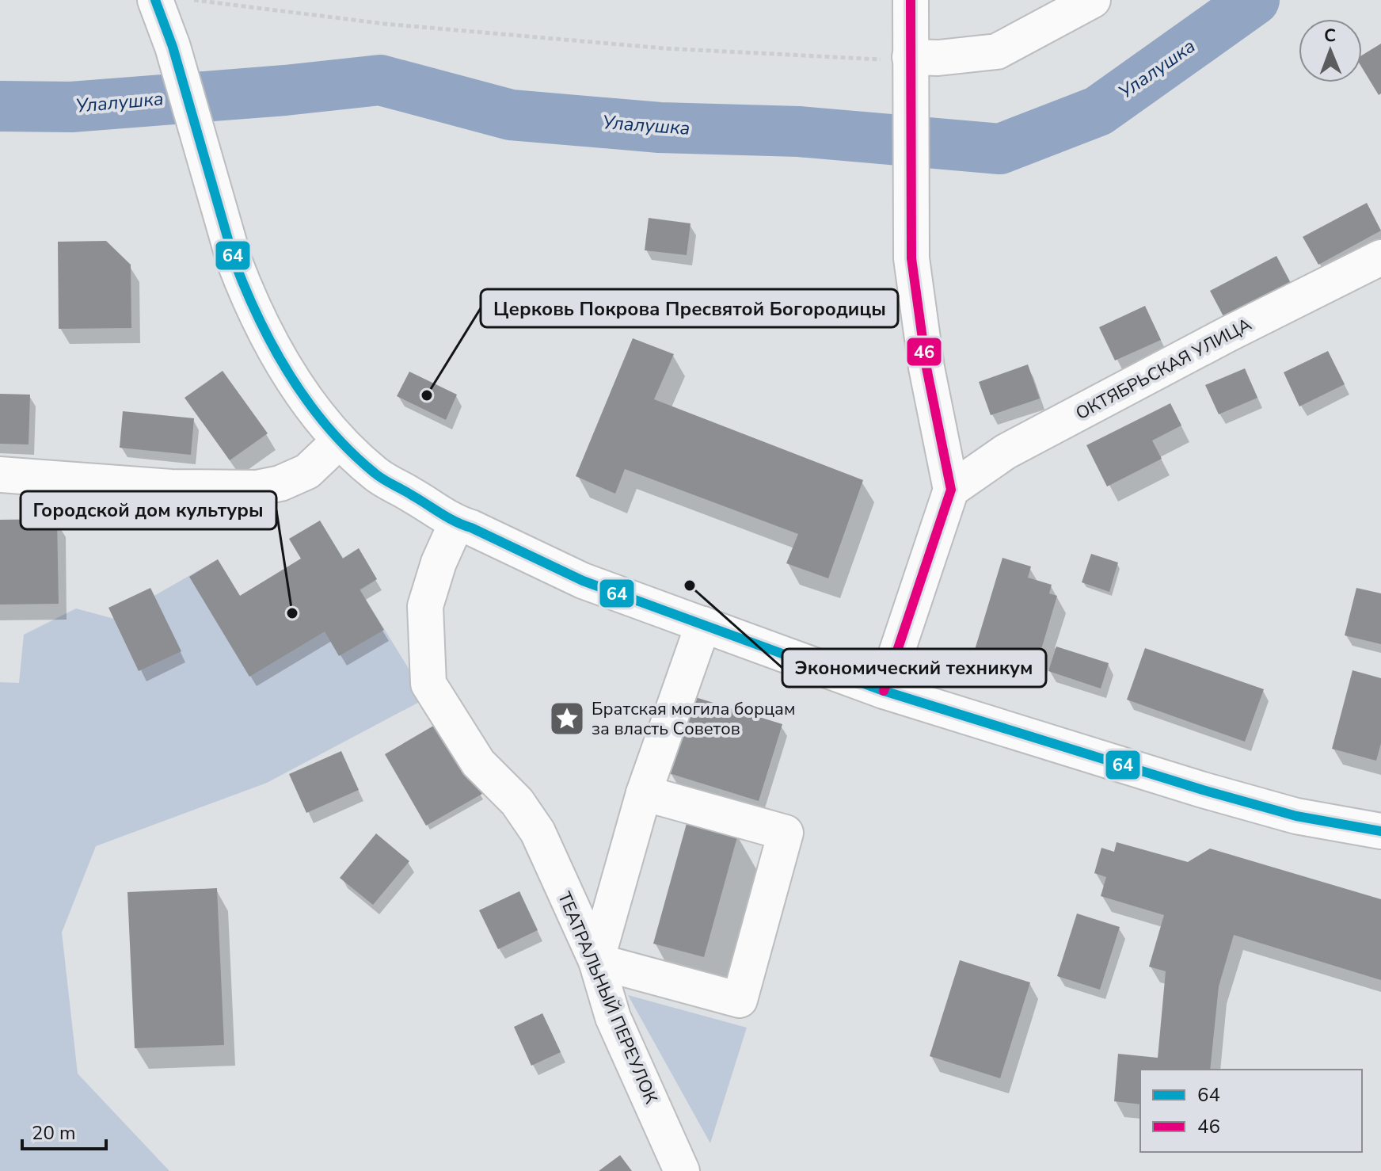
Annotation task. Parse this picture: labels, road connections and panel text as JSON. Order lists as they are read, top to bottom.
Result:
{
  "streets": {
    "street": ["ОКТЯБРЬСКАЯ УЛИЦА", "ТЕАТРАЛЬНЫЙ ПЕРЕУЛОК"]
  },
  "water": ["Улалушка"],
  "places": {
    "other": ["Церковь Покрова Пресвятой Богородицы", "Экономический техникум", "Городской дом культуры"],
    "place": ["Братская могила борцам за власть Советов"]
  },
  "lines": ["transit line 64", "transit line 46"],
  "legend": ["64", "46"],
  "scale_bar": "20 m",
  "north": "top"
}
